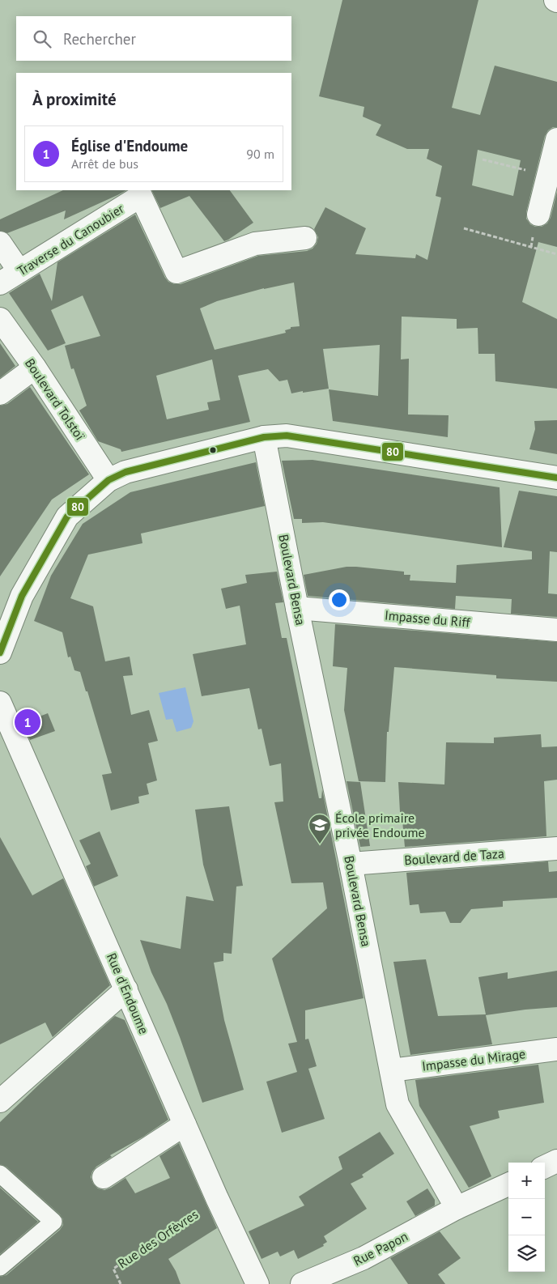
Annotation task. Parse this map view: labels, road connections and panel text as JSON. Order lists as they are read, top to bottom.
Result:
{
  "streets": {
    "street": [
      "Traverse du Canoubier",
      "Boulevard Tolstoï",
      "Boulevard Bensa",
      "Impasse du Riff",
      "Boulevard de Taza",
      "Rue d'Endoume",
      "Impasse du Mirage",
      "Rue Papon"
    ],
    "path": ["Rue des Orfèvres"]
  },
  "crossings": [
    ["Boulevard Bensa", "Impasse du Riff"],
    ["Boulevard Bensa", "Boulevard de Taza"],
    ["Boulevard Bensa", "Impasse du Mirage"],
    ["Boulevard Bensa", "Rue Papon"],
    ["Rue d'Endoume", "Rue des Orfèvres"]
  ],
  "places": {
    "school or university": ["École primaire privée Endoume"]
  },
  "lines": ["transit line 80"],
  "page": {
    "search": "Rechercher",
    "heading": "À proximité",
    "list": [
      {
        "mark": "1",
        "name": "Église d'Endoume",
        "note": "Arrêt de bus",
        "value": "90 m"
      }
    ],
    "pins": "1",
    "map_buttons": ["+", "−"]
  }
}
